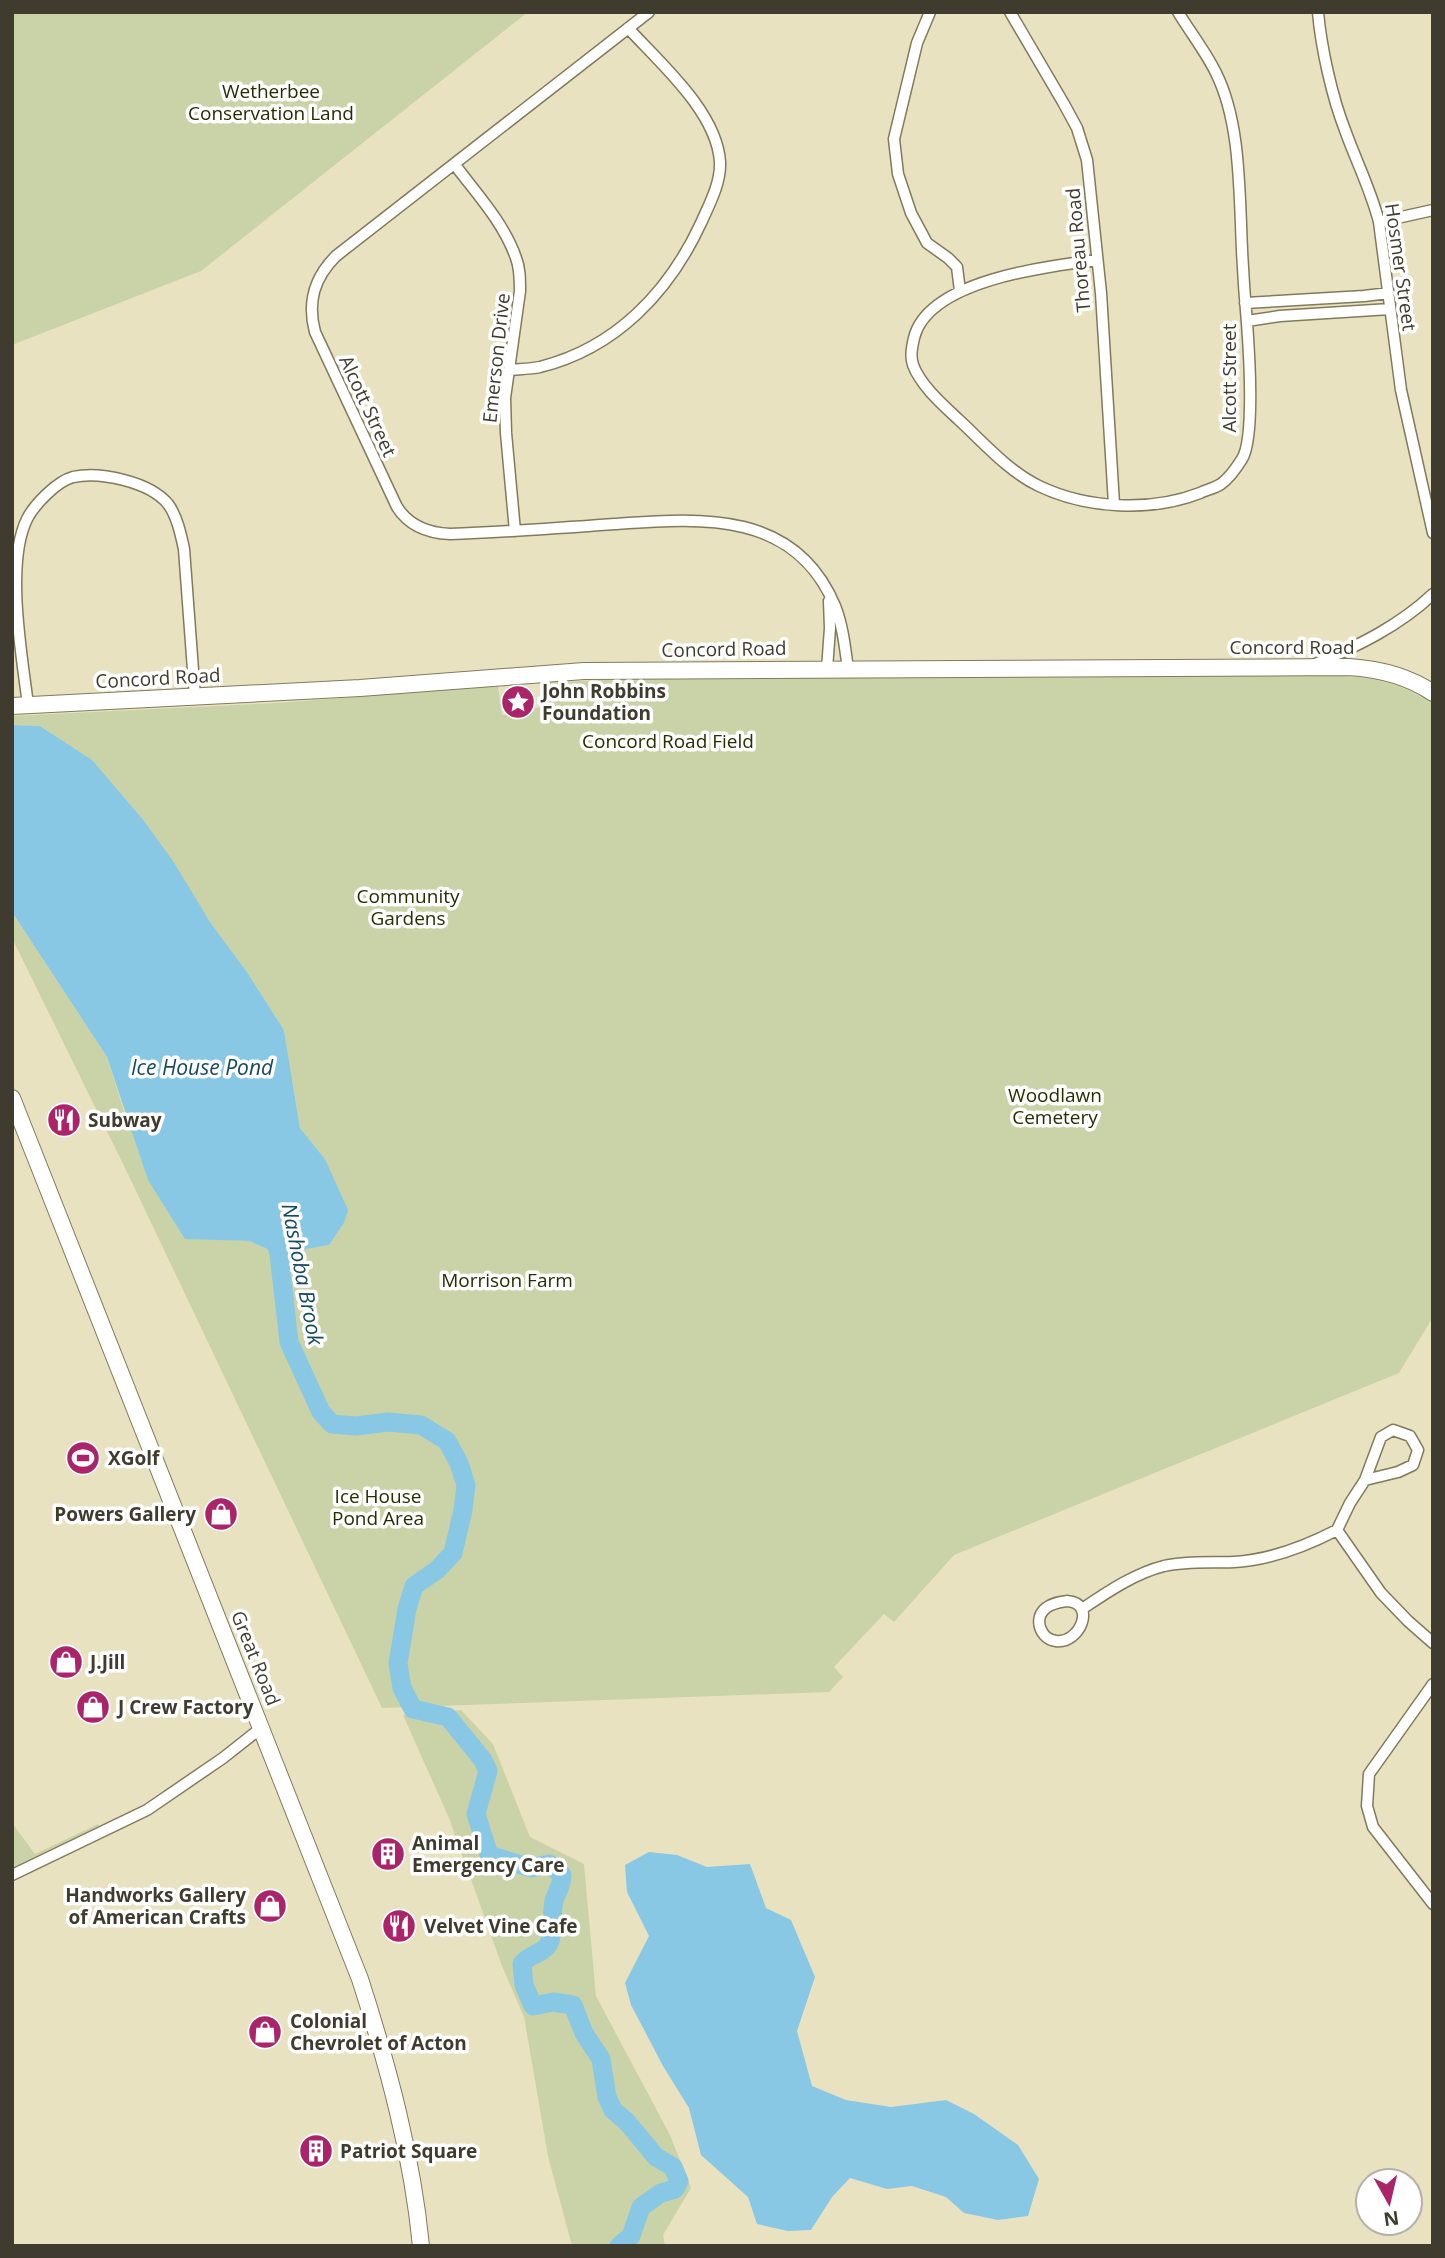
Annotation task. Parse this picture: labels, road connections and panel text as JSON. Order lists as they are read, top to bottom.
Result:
{
  "streets": {
    "street": [
      "Thoreau Road",
      "Hosmer Street",
      "Emerson Drive",
      "Alcott Street",
      "Concord Road",
      "Great Road"
    ]
  },
  "crossings": [
    ["Thoreau Road", "Alcott Street"],
    ["Emerson Drive", "Alcott Street"],
    ["Alcott Street", "Concord Road"]
  ],
  "water": ["Ice House Pond", "Nashoba Brook"],
  "parks": [
    "Wetherbee Conservation Land",
    "Concord Road Field",
    "Community Gardens",
    "Woodlawn Cemetery",
    "Morrison Farm",
    "Ice House Pond Area"
  ],
  "places": {
    "place": ["John Robbins Foundation"],
    "restaurant": ["Subway", "Velvet Vine Cafe"],
    "sports": ["XGolf"],
    "shop": [
      "Powers Gallery",
      "J.Jill",
      "J Crew Factory",
      "Handworks Gallery of American Crafts",
      "Colonial Chevrolet of Acton"
    ],
    "building": ["Animal Emergency Care", "Patriot Square"]
  },
  "north": "bottom"
}
